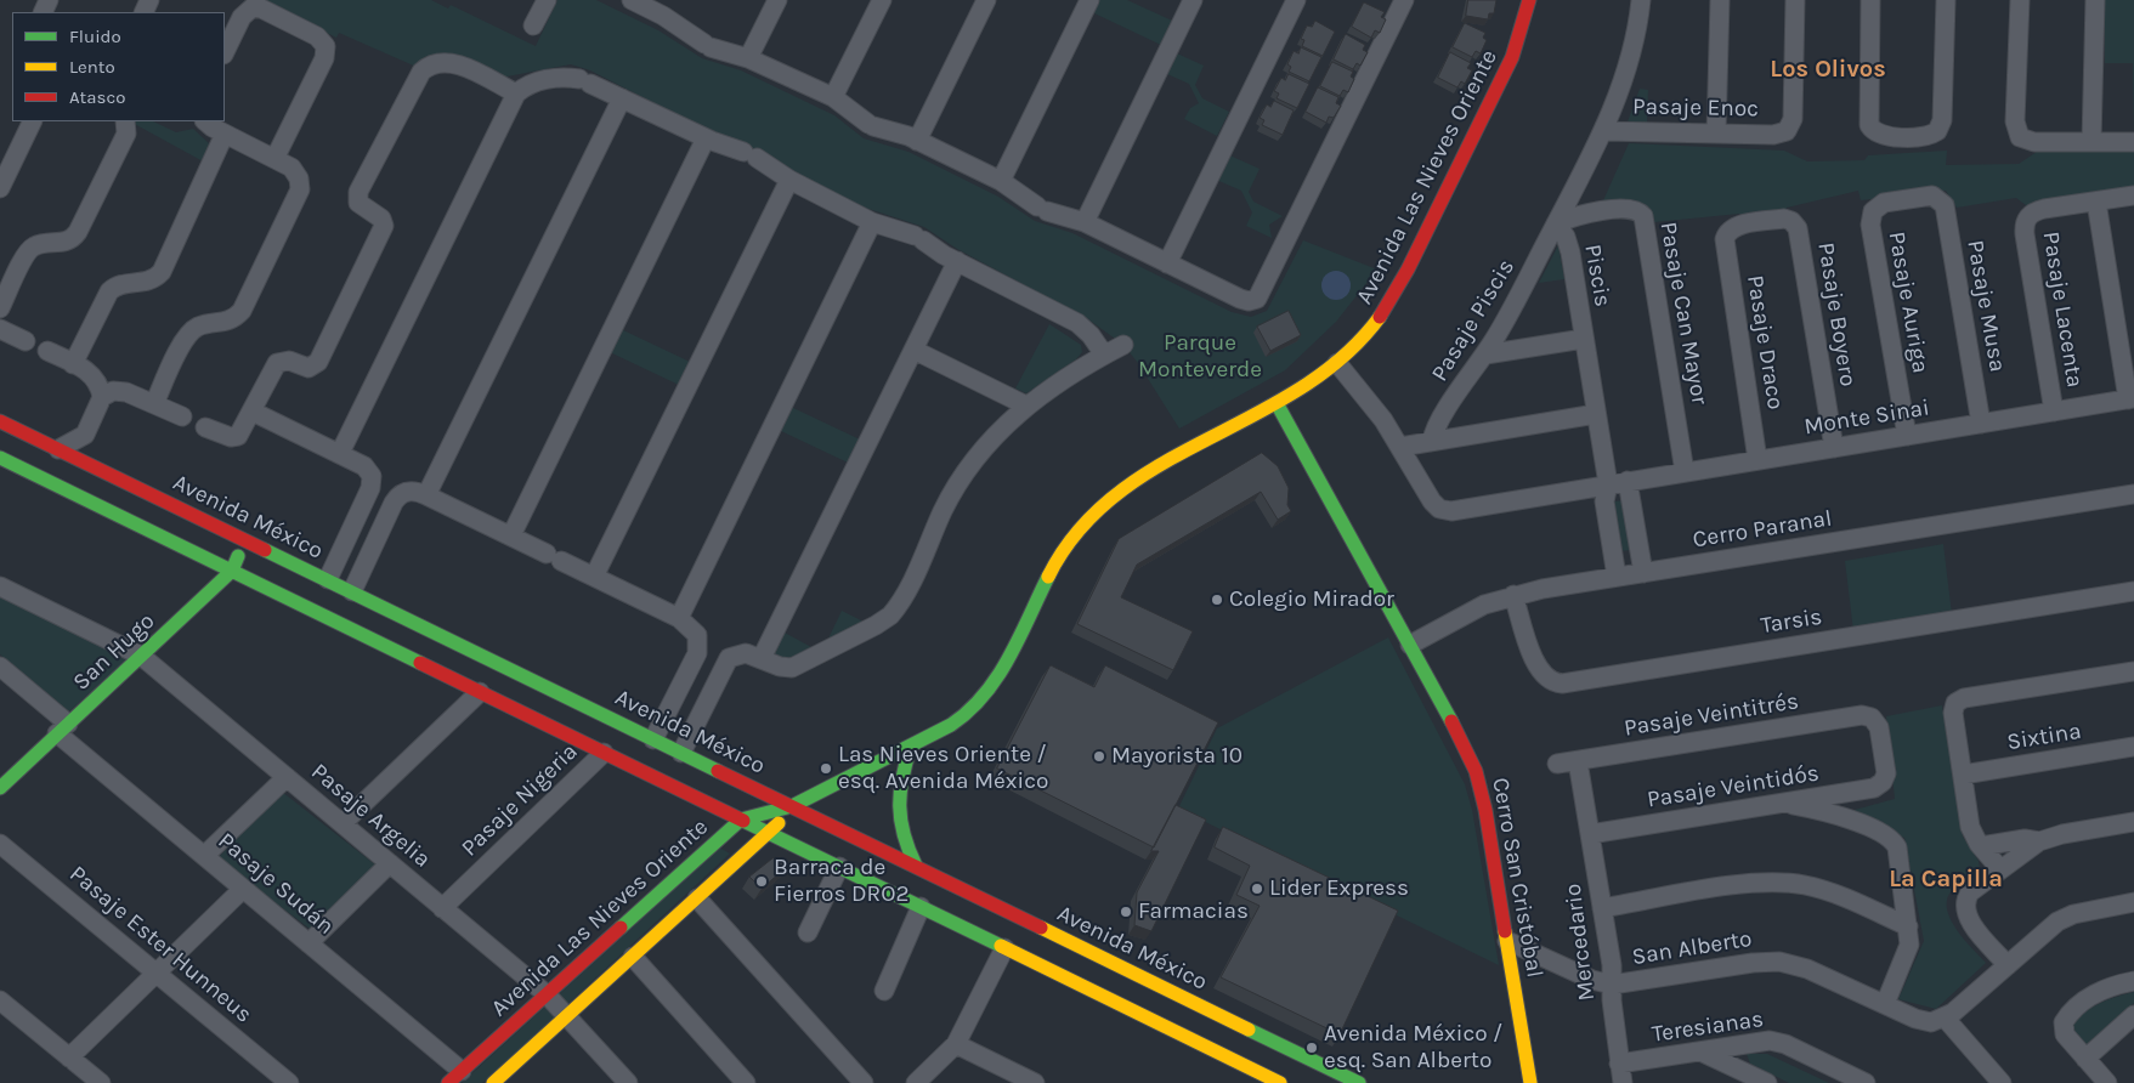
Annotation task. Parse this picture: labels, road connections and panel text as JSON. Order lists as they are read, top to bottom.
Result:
{
  "streets": {
    "main road": [
      "Avenida Las Nieves Oriente",
      "Avenida México",
      "San Hugo",
      "Cerro San Cristóbal"
    ],
    "street": [
      "Pasaje Enoc",
      "Piscis",
      "Pasaje Auriga",
      "Pasaje Musa",
      "Pasaje Lacenta",
      "Pasaje Can Mayor",
      "Pasaje Boyero",
      "Pasaje Piscis",
      "Pasaje Draco",
      "Monte Sinai",
      "Cerro Paranal",
      "Tarsis",
      "Pasaje Veintitrés",
      "Sixtina",
      "Pasaje Veintidós",
      "Pasaje Nigeria",
      "Pasaje Argelia",
      "Pasaje Sudán",
      "Mercedario",
      "Pasaje Ester Hunneus",
      "San Alberto",
      "Teresianas"
    ]
  },
  "crossings": [
    ["Pasaje Enoc", "Piscis"],
    ["Avenida Las Nieves Oriente", "Monte Sinai"],
    ["Avenida Las Nieves Oriente", "Avenida México"],
    ["Avenida Las Nieves Oriente", "Pasaje Argelia"],
    ["Avenida Las Nieves Oriente", "Cerro San Cristóbal"],
    ["Avenida Las Nieves Oriente", "Pasaje Sudán"],
    ["Piscis", "Pasaje Can Mayor"],
    ["Piscis", "Pasaje Piscis"],
    ["Piscis", "Monte Sinai"],
    ["Piscis", "Cerro Paranal"],
    ["Pasaje Auriga", "Pasaje Musa"],
    ["Pasaje Auriga", "Monte Sinai"],
    ["Pasaje Musa", "Monte Sinai"],
    ["Pasaje Lacenta", "Monte Sinai"],
    ["Pasaje Can Mayor", "Pasaje Piscis"],
    ["Pasaje Can Mayor", "Monte Sinai"],
    ["Pasaje Boyero", "Pasaje Draco"],
    ["Pasaje Boyero", "Monte Sinai"],
    ["Pasaje Draco", "Monte Sinai"],
    ["Avenida México", "San Hugo"],
    ["Cerro Paranal", "Tarsis"],
    ["Cerro Paranal", "Cerro San Cristóbal"],
    ["San Hugo", "Pasaje Argelia"],
    ["San Hugo", "Pasaje Sudán"],
    ["Pasaje Veintitrés", "Pasaje Veintidós"],
    ["Pasaje Veintitrés", "Mercedario"],
    ["Pasaje Veintidós", "Mercedario"],
    ["Pasaje Nigeria", "Pasaje Argelia"],
    ["Cerro San Cristóbal", "San Alberto"],
    ["Mercedario", "San Alberto"],
    ["Mercedario", "Teresianas"]
  ],
  "districts": ["Los Olivos", "La Capilla"],
  "parks": ["Parque Monteverde"],
  "places": [
    "Colegio Mirador",
    "Mayorista 10",
    "Las Nieves Oriente / esq. Avenida México",
    "Barraca de Fierros DRO2",
    "Lider Express",
    "Farmacias",
    "Avenida México / esq. San Alberto"
  ],
  "legend": ["Fluido", "Lento", "Atasco"]
}
